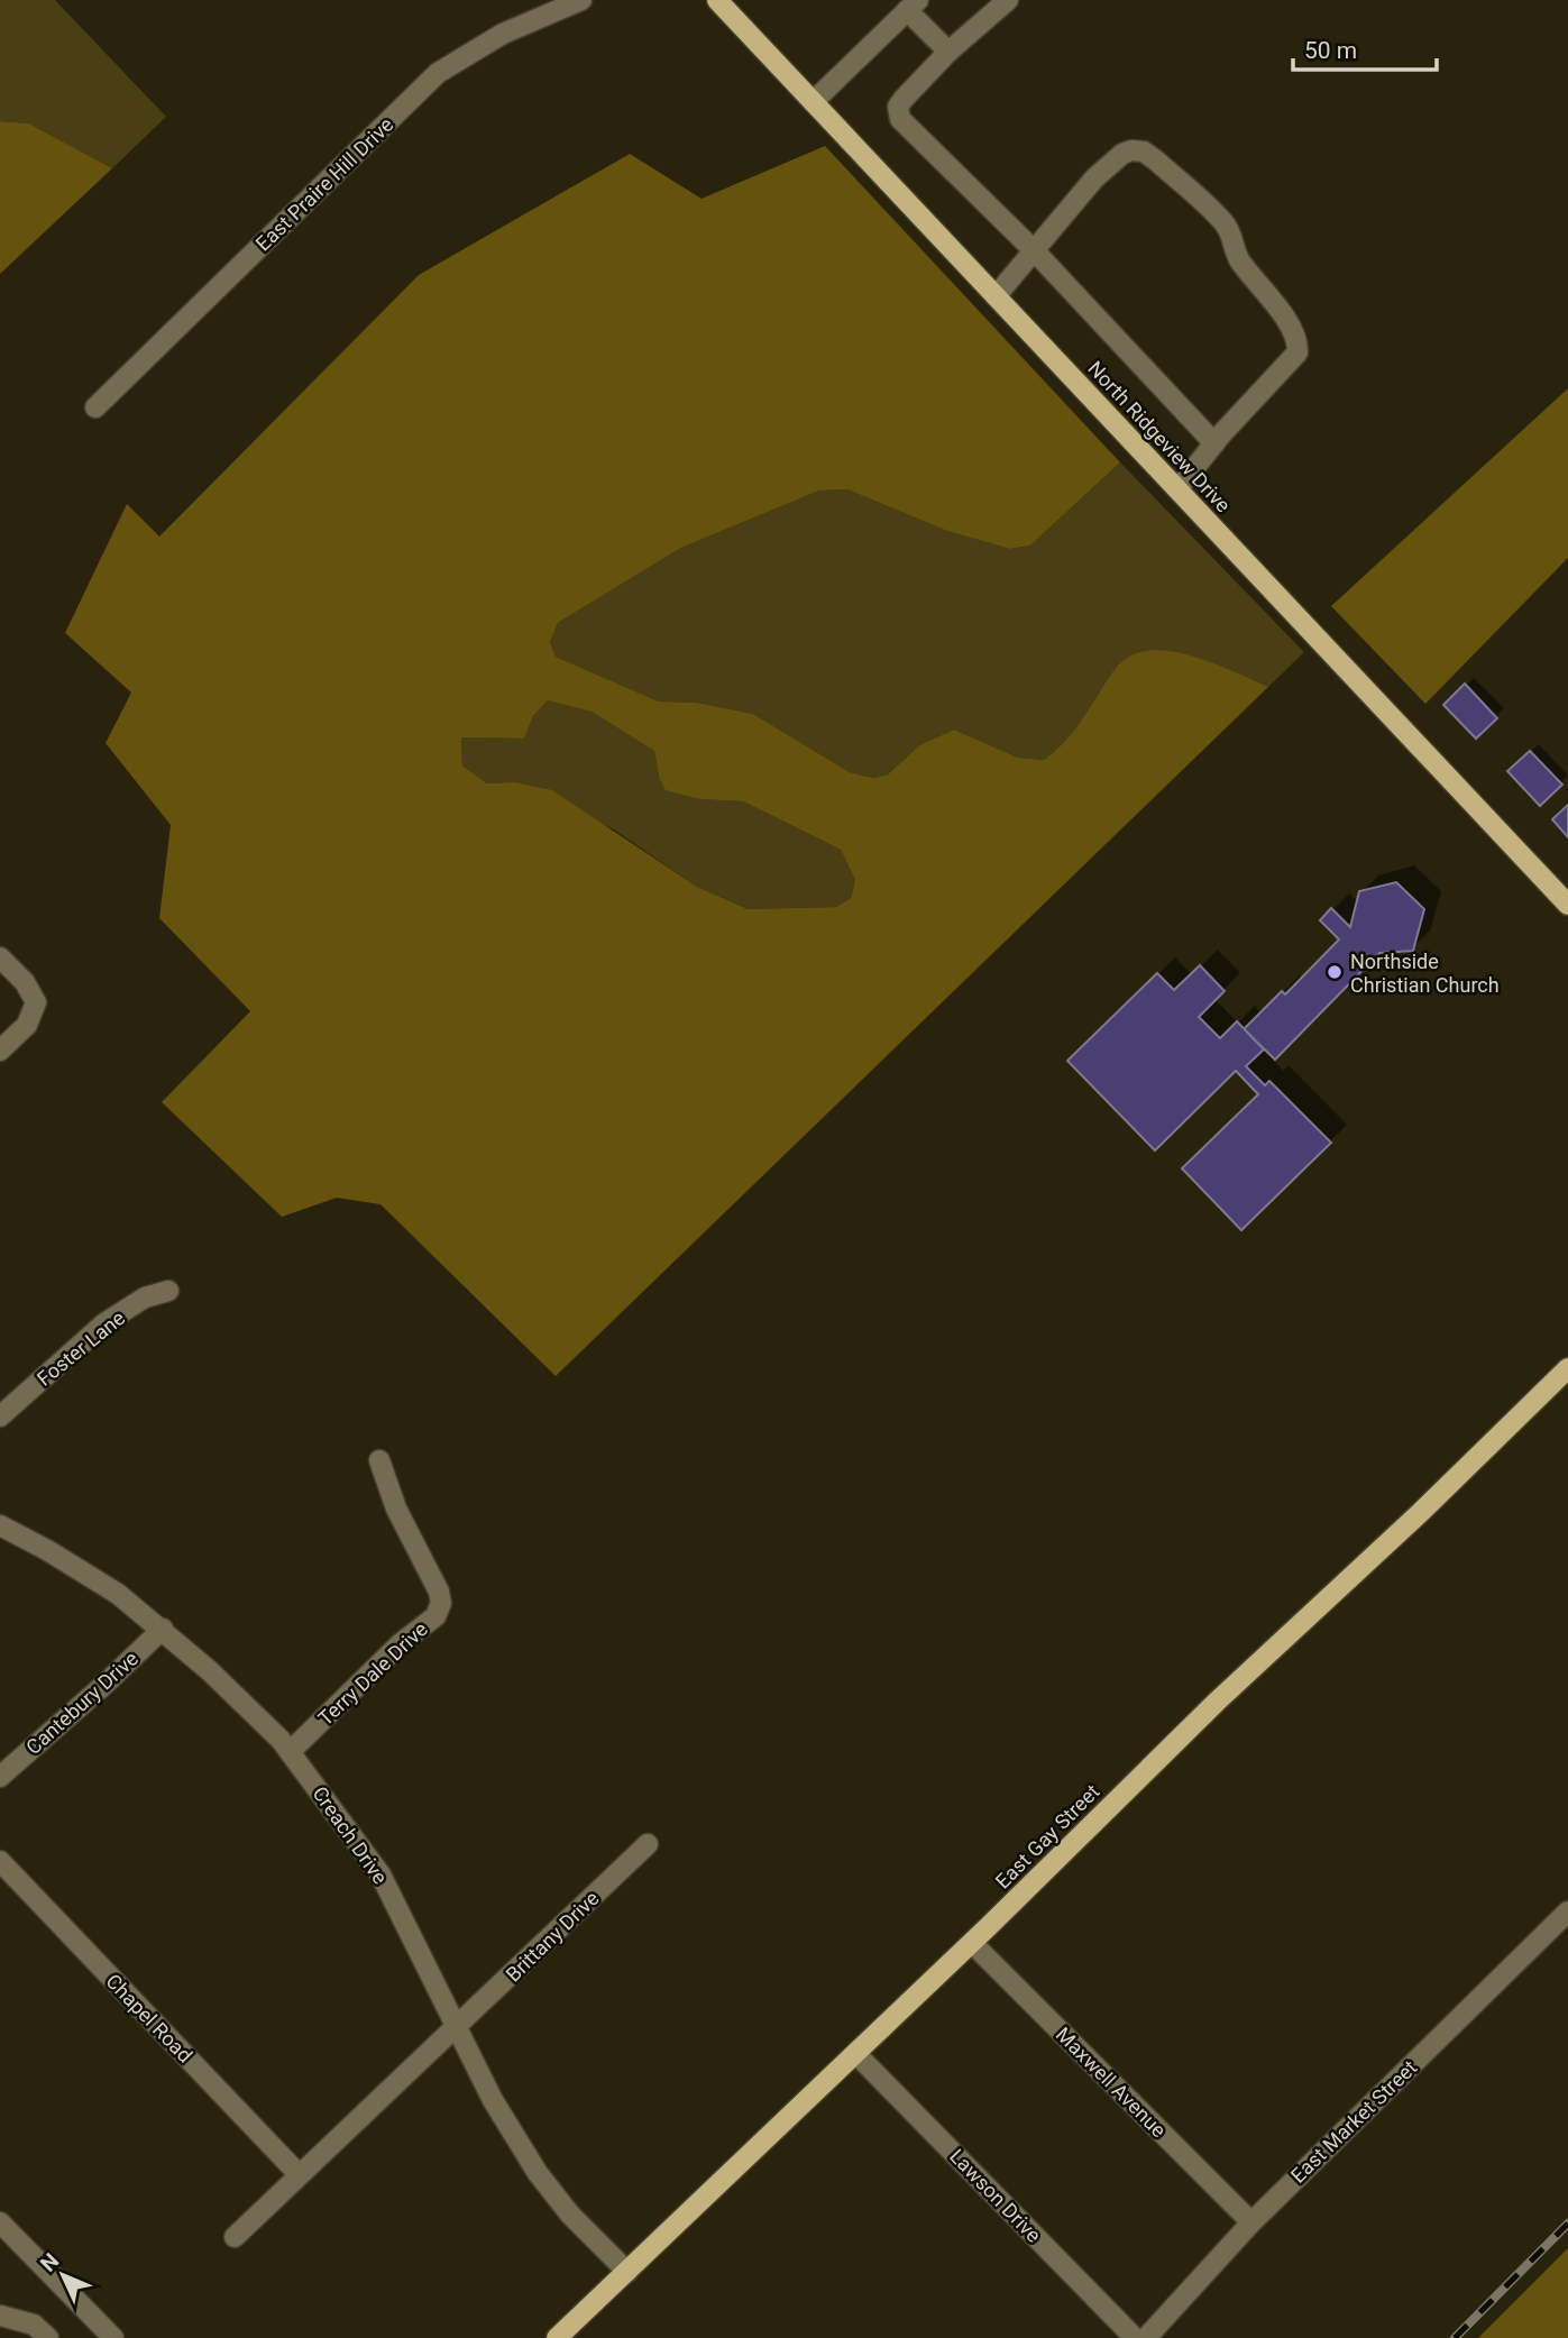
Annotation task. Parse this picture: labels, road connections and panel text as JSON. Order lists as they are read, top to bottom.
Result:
{
  "streets": {
    "main road": ["North Ridgeview Drive", "East Gay Street"],
    "street": [
      "East Praire Hill Drive",
      "Foster Lane",
      "Terry Dale Drive",
      "Cantebury Drive",
      "Creach Drive",
      "Brittany Drive",
      "Chapel Road",
      "Maxwell Avenue",
      "East Market Street",
      "Lawson Drive"
    ]
  },
  "crossings": [
    ["Terry Dale Drive", "Creach Drive"],
    ["Cantebury Drive", "Creach Drive"],
    ["Creach Drive", "East Gay Street"],
    ["Creach Drive", "Brittany Drive"],
    ["East Gay Street", "Maxwell Avenue"],
    ["East Gay Street", "Lawson Drive"],
    ["Maxwell Avenue", "East Market Street"]
  ],
  "places": ["Northside Christian Church"],
  "scale_bar": "50 m",
  "north": "top left"
}
